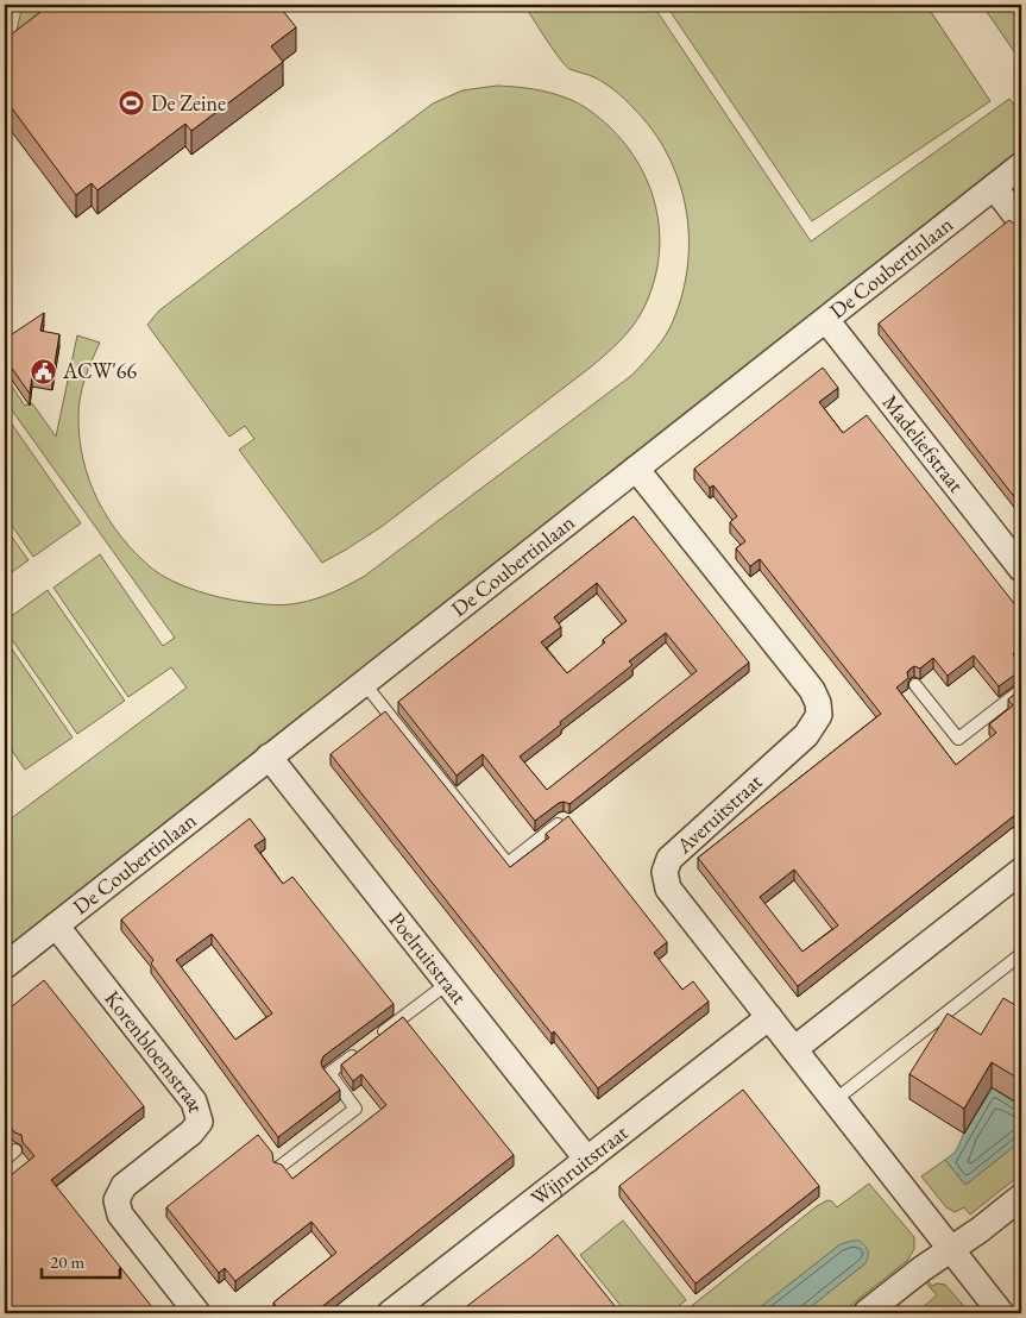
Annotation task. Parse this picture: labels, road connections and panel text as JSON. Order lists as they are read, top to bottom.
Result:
{
  "streets": {
    "street": [
      "De Coubertinlaan",
      "Madeliefstraat",
      "Averuitstraat",
      "Poelruitstraat",
      "Korenbloemstraat",
      "Wijnruitstraat"
    ]
  },
  "crossings": [
    ["De Coubertinlaan", "Madeliefstraat"],
    ["De Coubertinlaan", "Averuitstraat"],
    ["De Coubertinlaan", "Poelruitstraat"],
    ["De Coubertinlaan", "Korenbloemstraat"],
    ["Averuitstraat", "Wijnruitstraat"],
    ["Poelruitstraat", "Wijnruitstraat"]
  ],
  "places": {
    "sports": ["De Zeine"],
    "public building": ["ACW'66"]
  },
  "scale_bar": "20 m"
}
